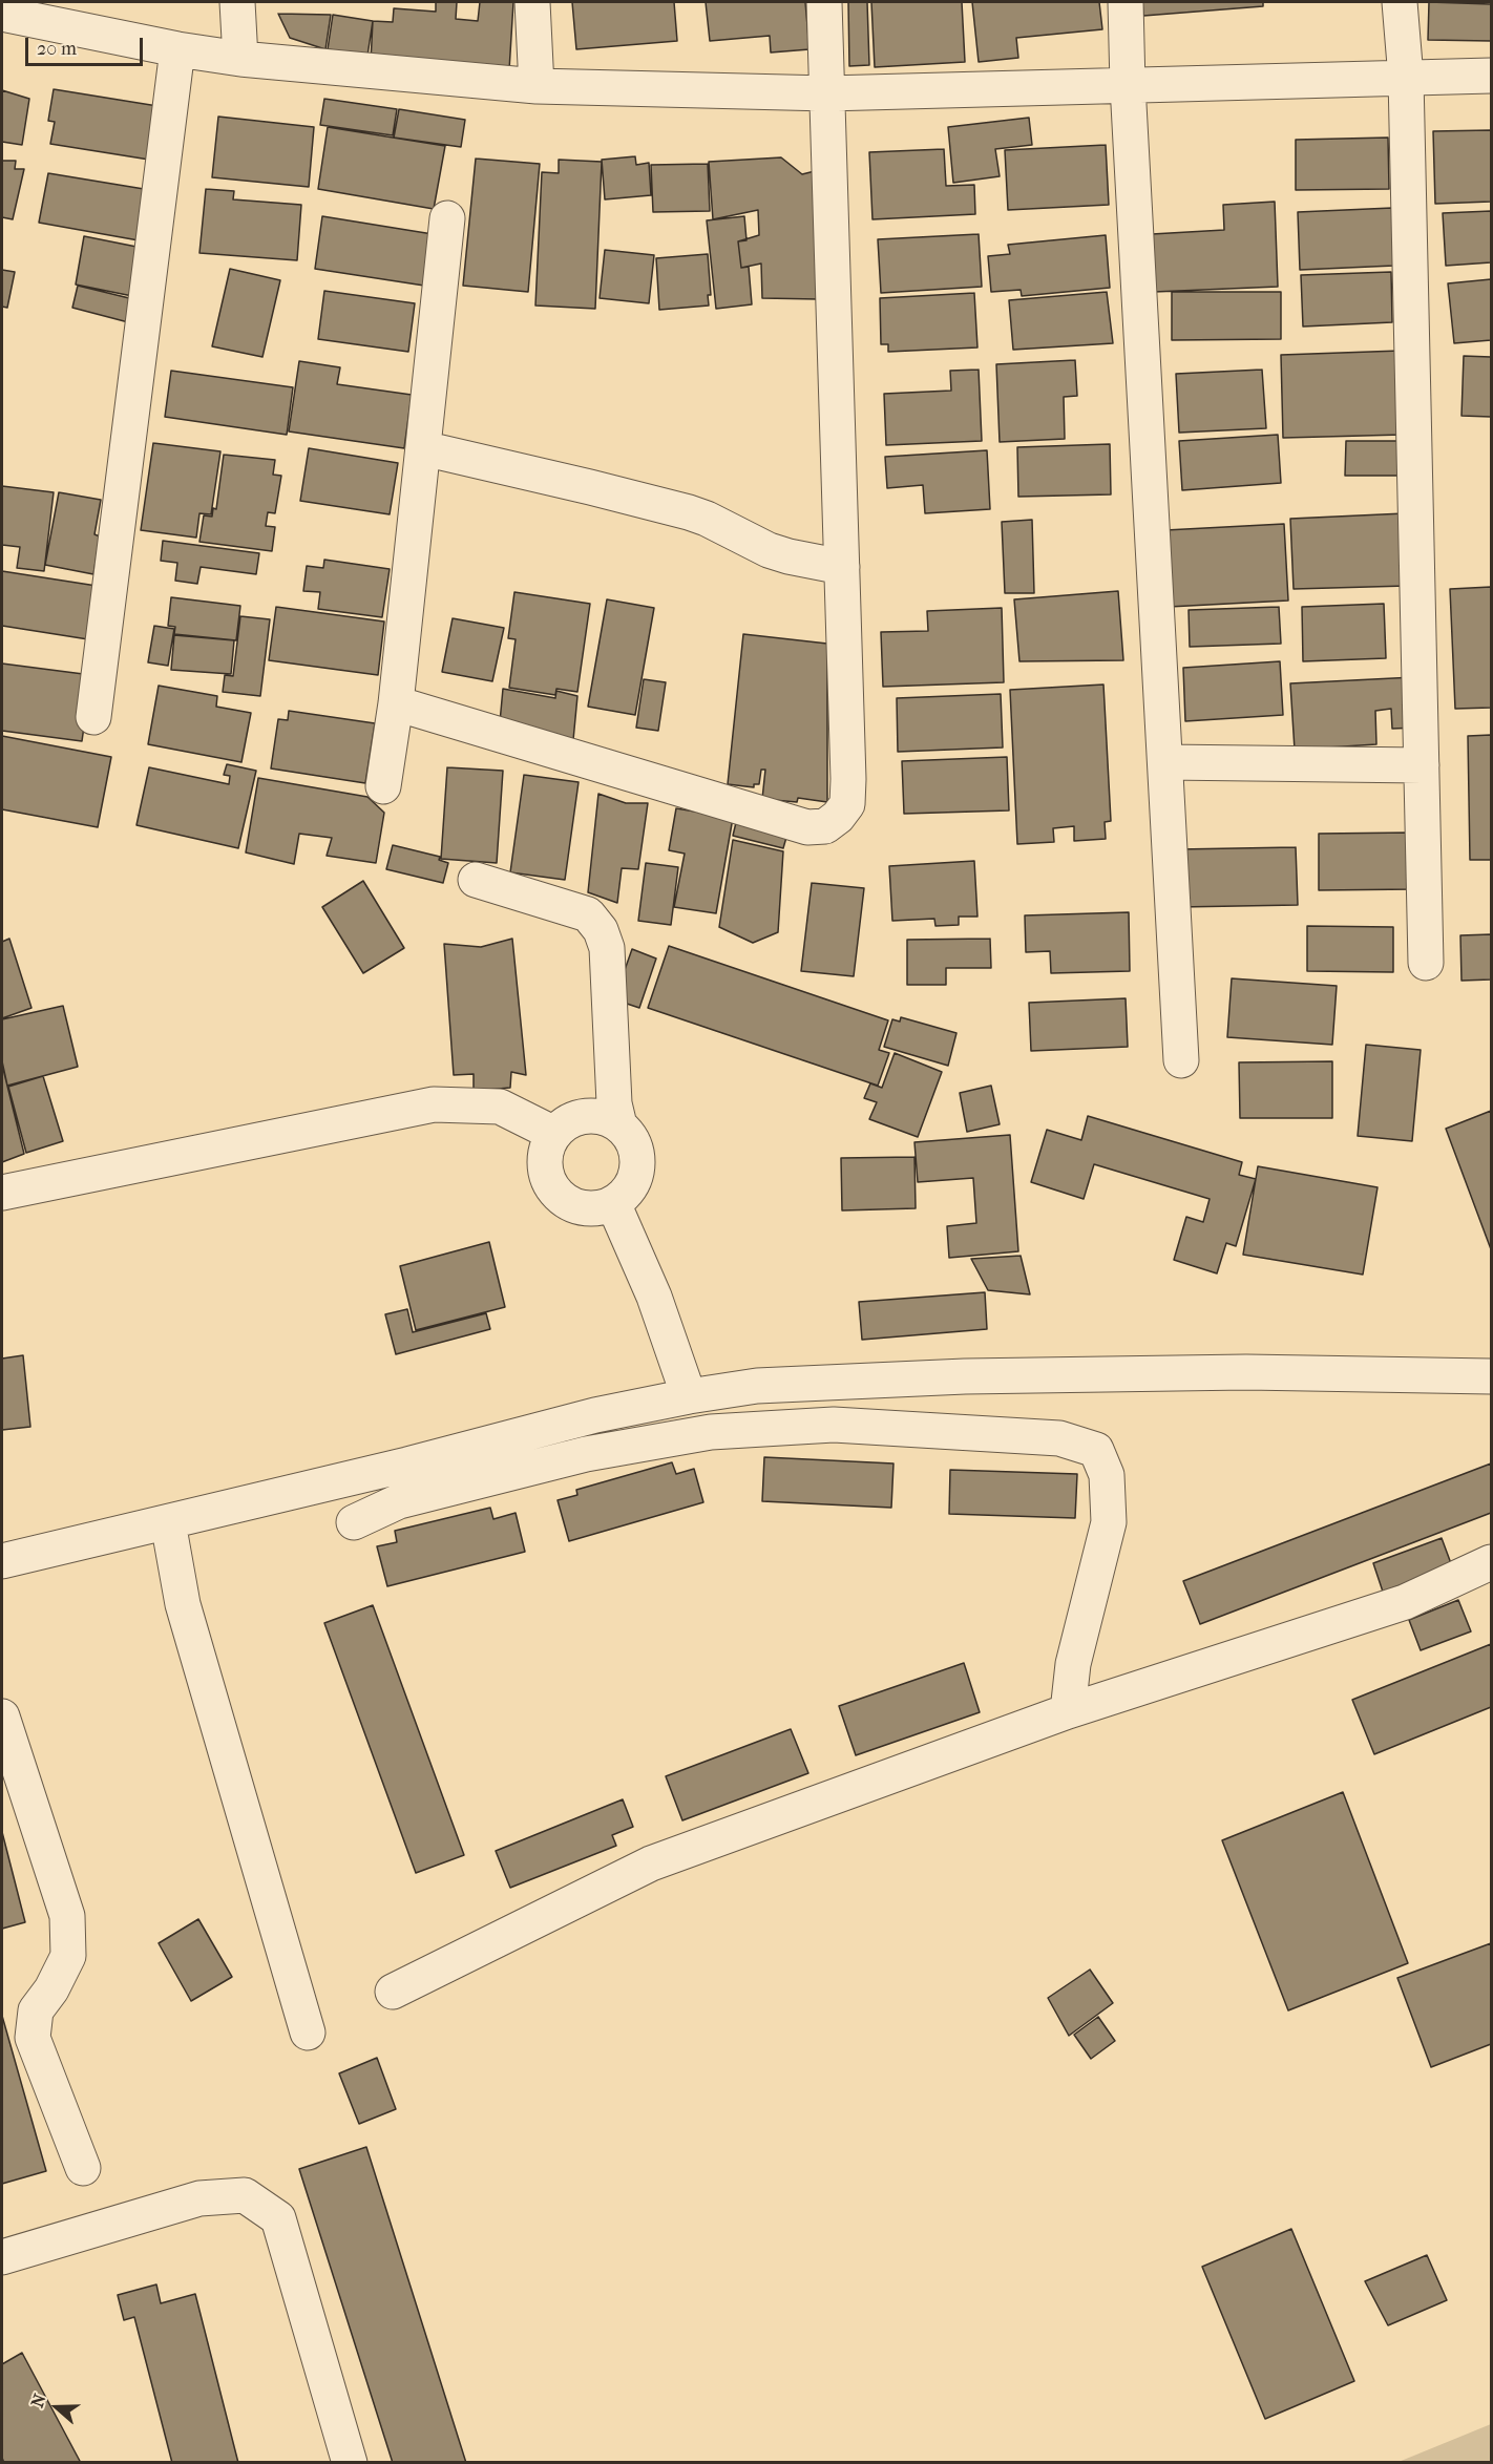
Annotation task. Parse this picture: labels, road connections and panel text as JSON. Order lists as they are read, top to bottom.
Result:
{
  "scale_bar": "20 m",
  "north": "left"
}
